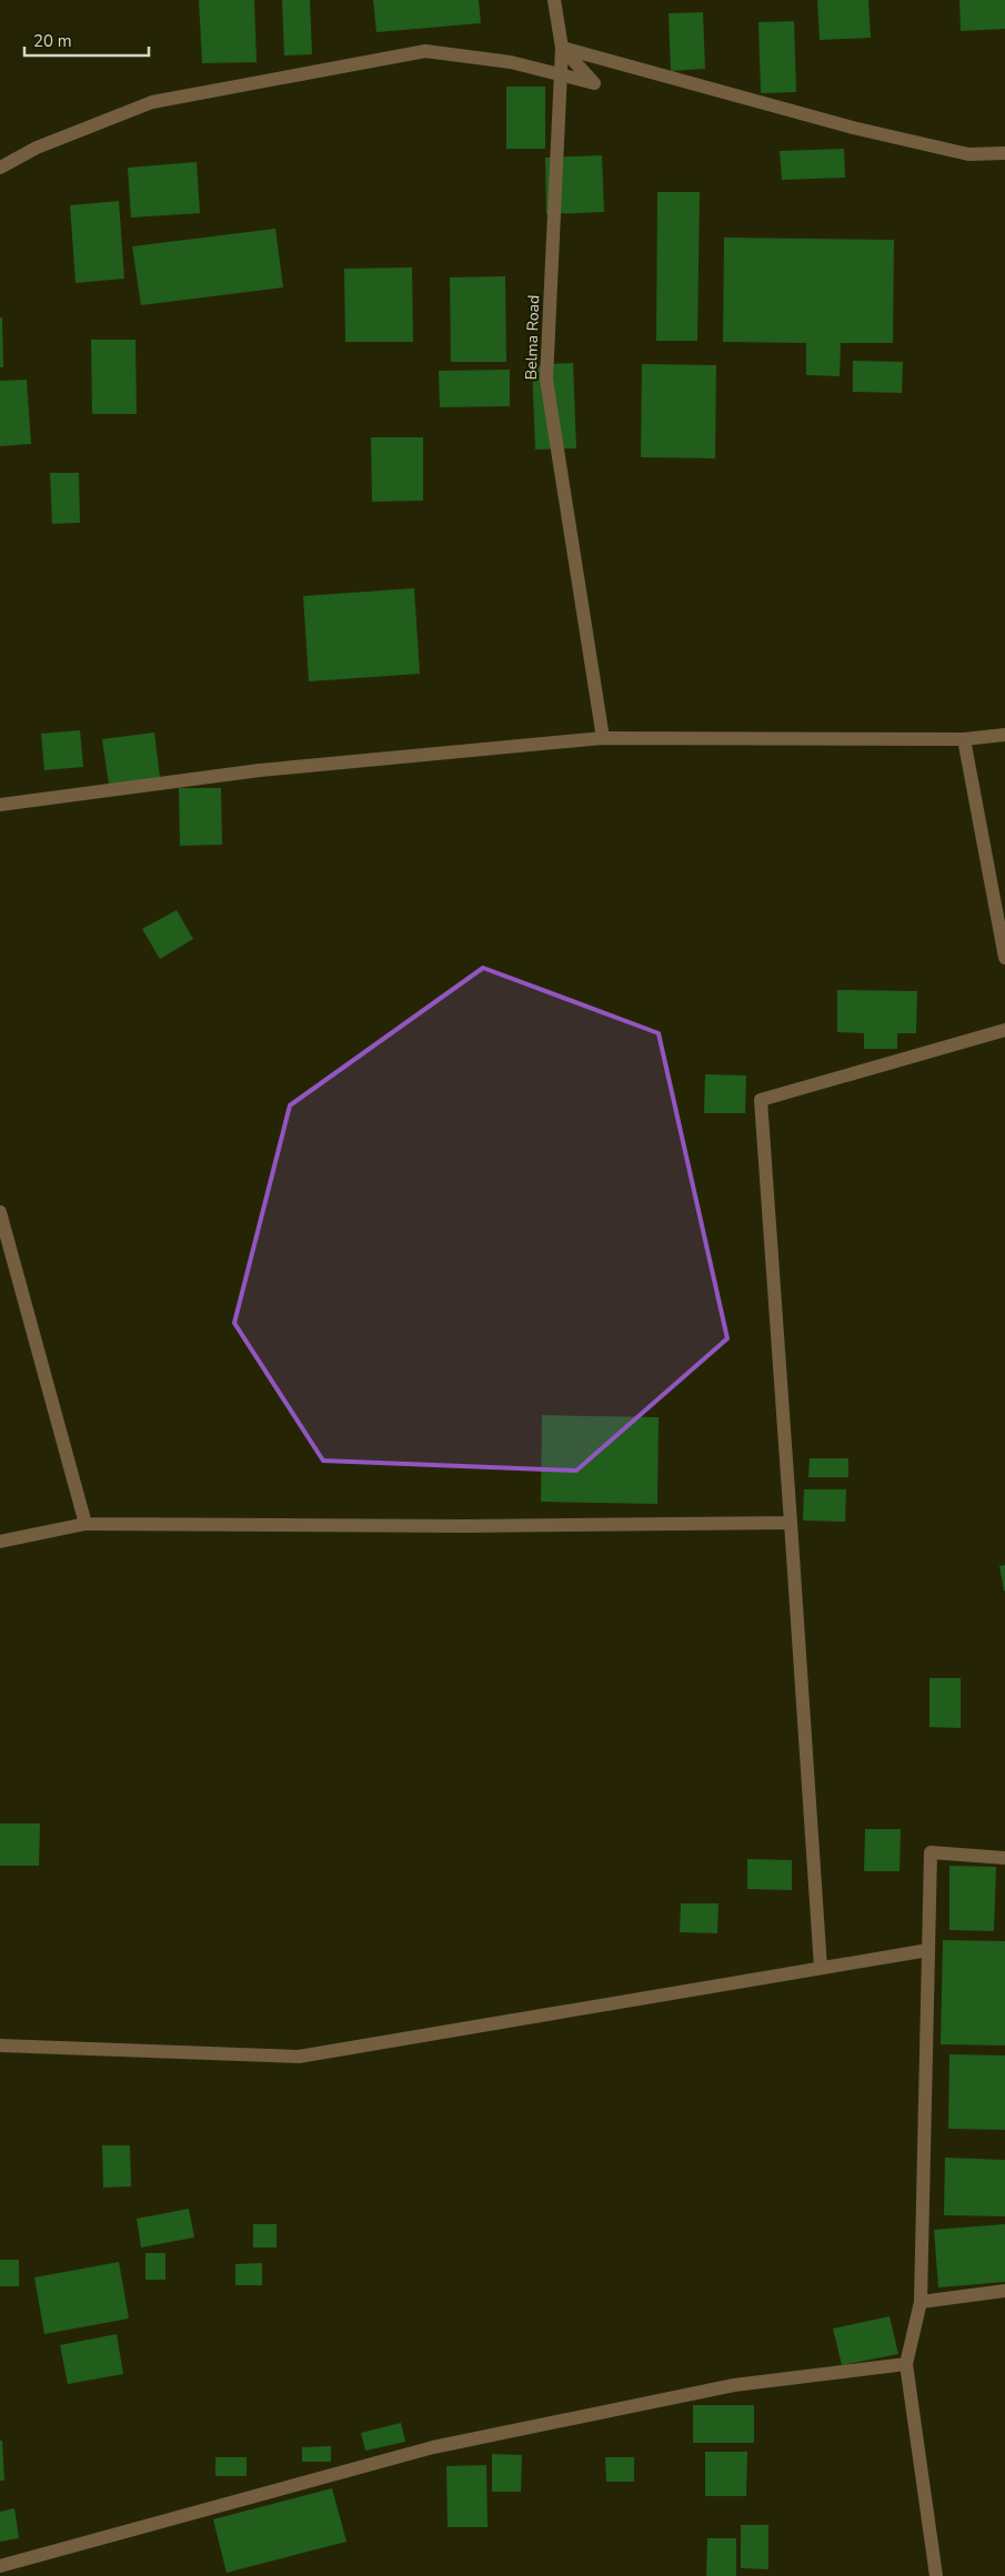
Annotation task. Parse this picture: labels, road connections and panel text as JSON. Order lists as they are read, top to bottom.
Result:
{
  "streets": {
    "street": ["Belma Road"]
  },
  "scale_bar": "20 m"
}
